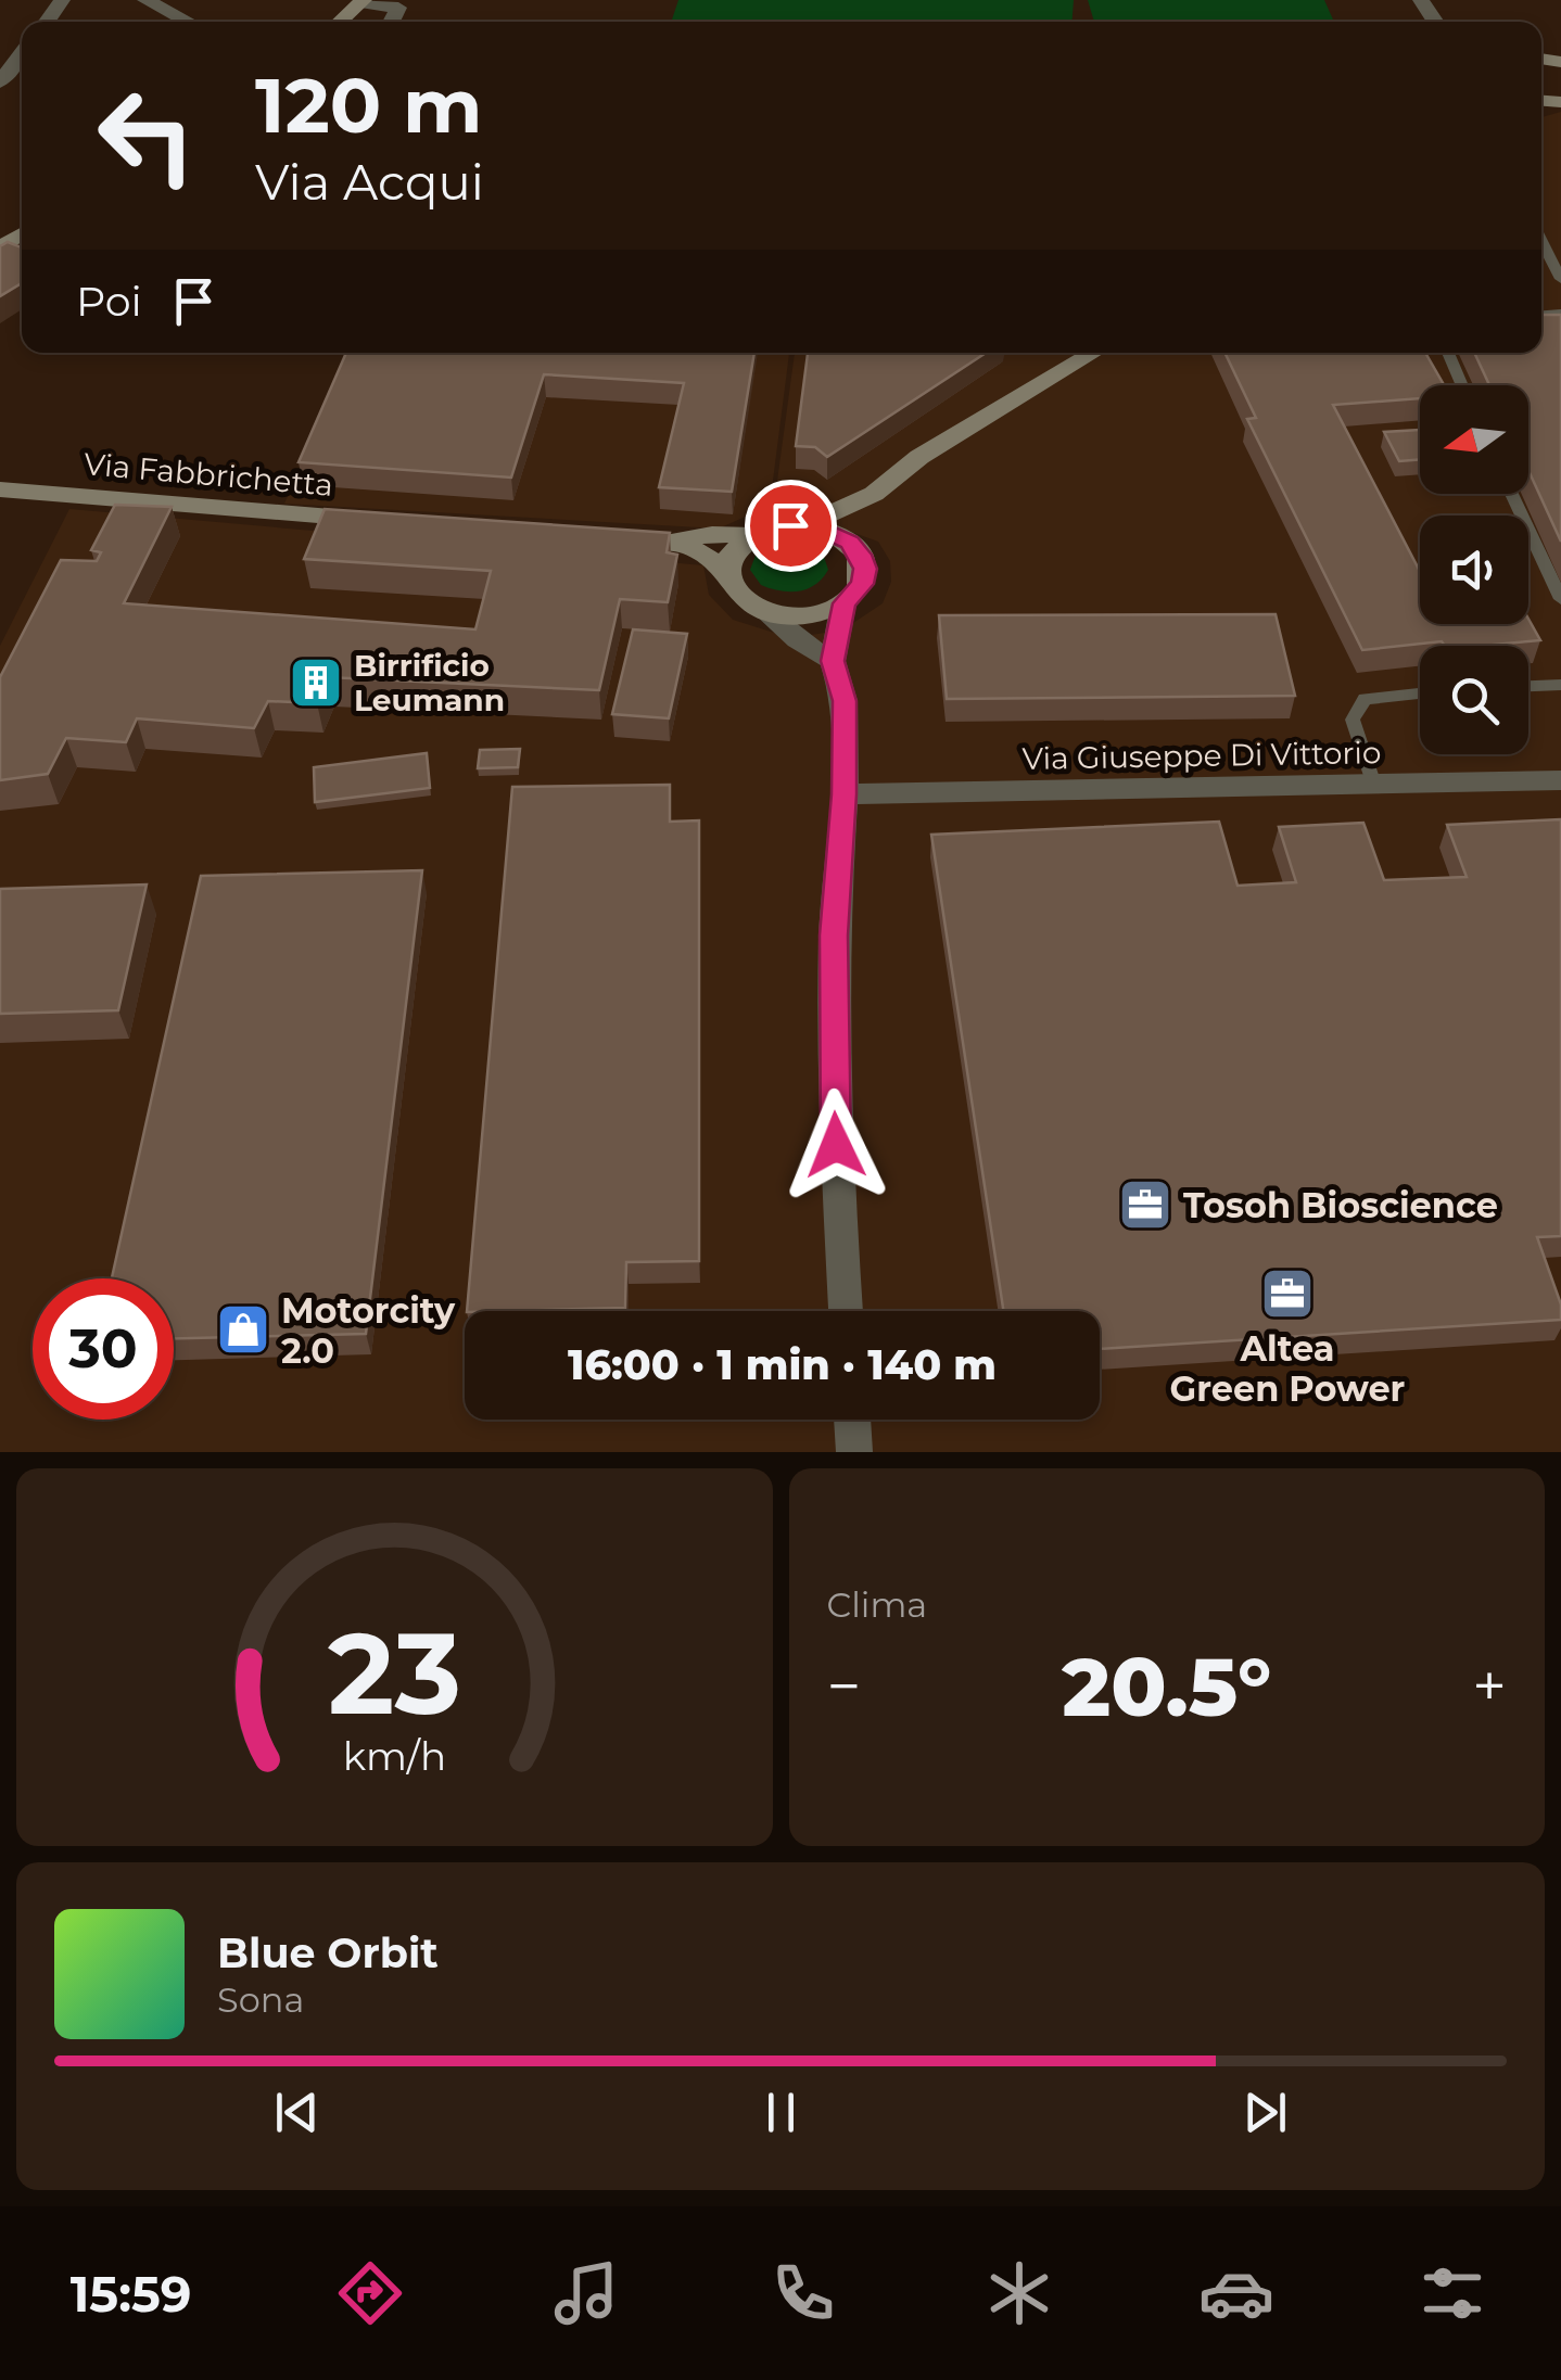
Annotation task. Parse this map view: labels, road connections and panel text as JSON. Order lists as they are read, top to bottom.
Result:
{
  "streets": {
    "street": ["Via Fabbrichetta", "Via Giuseppe Di Vittorio"]
  },
  "places": {
    "building": ["Birrificio Leumann"],
    "office": ["Tosoh Bioscience", "Altea Green Power"],
    "shop": ["Motorcity 2.0"]
  },
  "north": "left",
  "page": {
    "turn": ["120 m", "Via Acqui"],
    "then": "Poi",
    "limit": "30",
    "trip": "16:00 · 1 min · 140 m",
    "tile": "Clima",
    "heat": ["−", "20.5°", "+"],
    "song": ["Blue Orbit", "Sona"],
    "tabs": "15:59",
    "gauge": ["23", "km/h"]
  }
}
